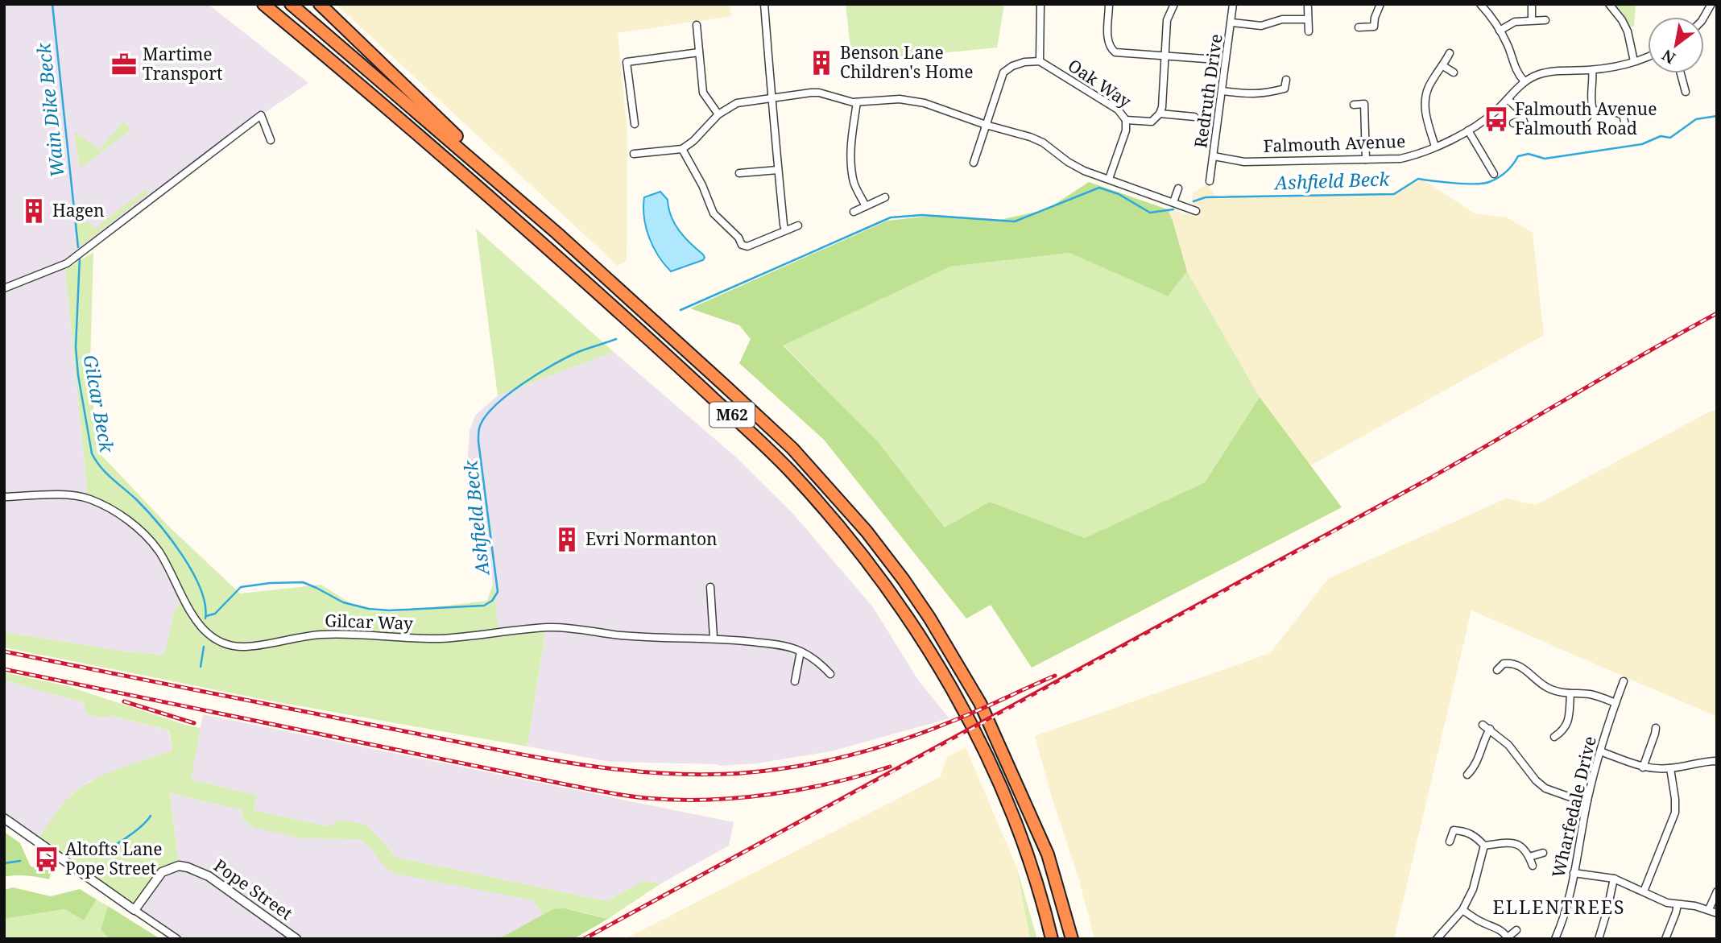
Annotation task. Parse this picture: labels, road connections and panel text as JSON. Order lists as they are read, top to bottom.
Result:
{
  "streets": {
    "highway": ["M62"],
    "street": [
      "Oak Way",
      "Redruth Drive",
      "Falmouth Avenue",
      "Gilcar Way",
      "Wharfedale Drive",
      "Pope Street"
    ]
  },
  "crossings": [
    ["Redruth Drive", "Falmouth Avenue"]
  ],
  "districts": ["ELLENTREES"],
  "water": ["Wain Dike Beck", "Ashfield Beck", "Gilcar Beck"],
  "places": {
    "building": ["Benson Lane Children's Home", "Hagen", "Evri Normanton"],
    "office": ["Martime Transport"],
    "bus stop": ["Falmouth Avenue Falmouth Road", "Altofts Lane Pope Street"]
  },
  "north": "bottom left"
}
